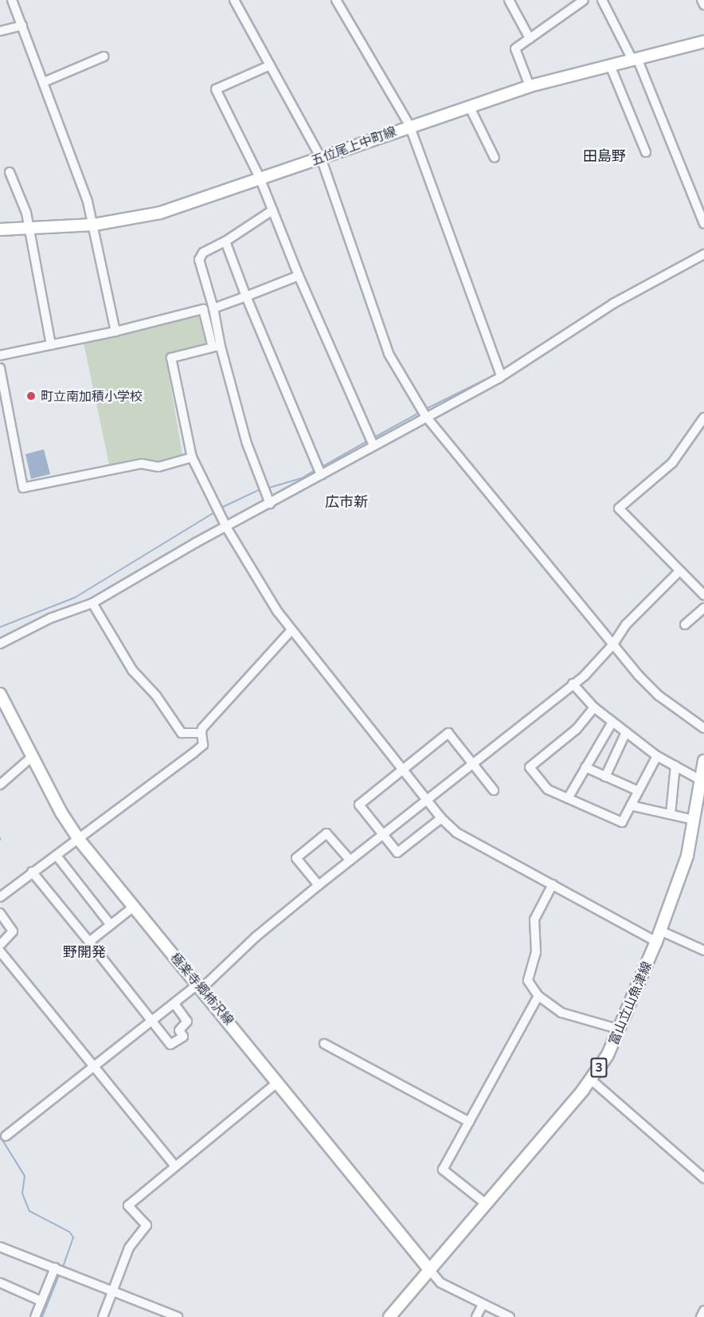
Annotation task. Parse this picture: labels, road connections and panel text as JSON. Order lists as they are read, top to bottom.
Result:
{
  "streets": {
    "main road": [
      "五位尾上中町線",
      "極楽寺郷柿沢線",
      "富山立山魚津線",
      "3"
    ]
  },
  "crossings": [
    ["極楽寺郷柿沢線", "富山立山魚津線"]
  ],
  "districts": ["田島野", "広市新", "野開発"],
  "places": ["町立南加積小学校"]
}
